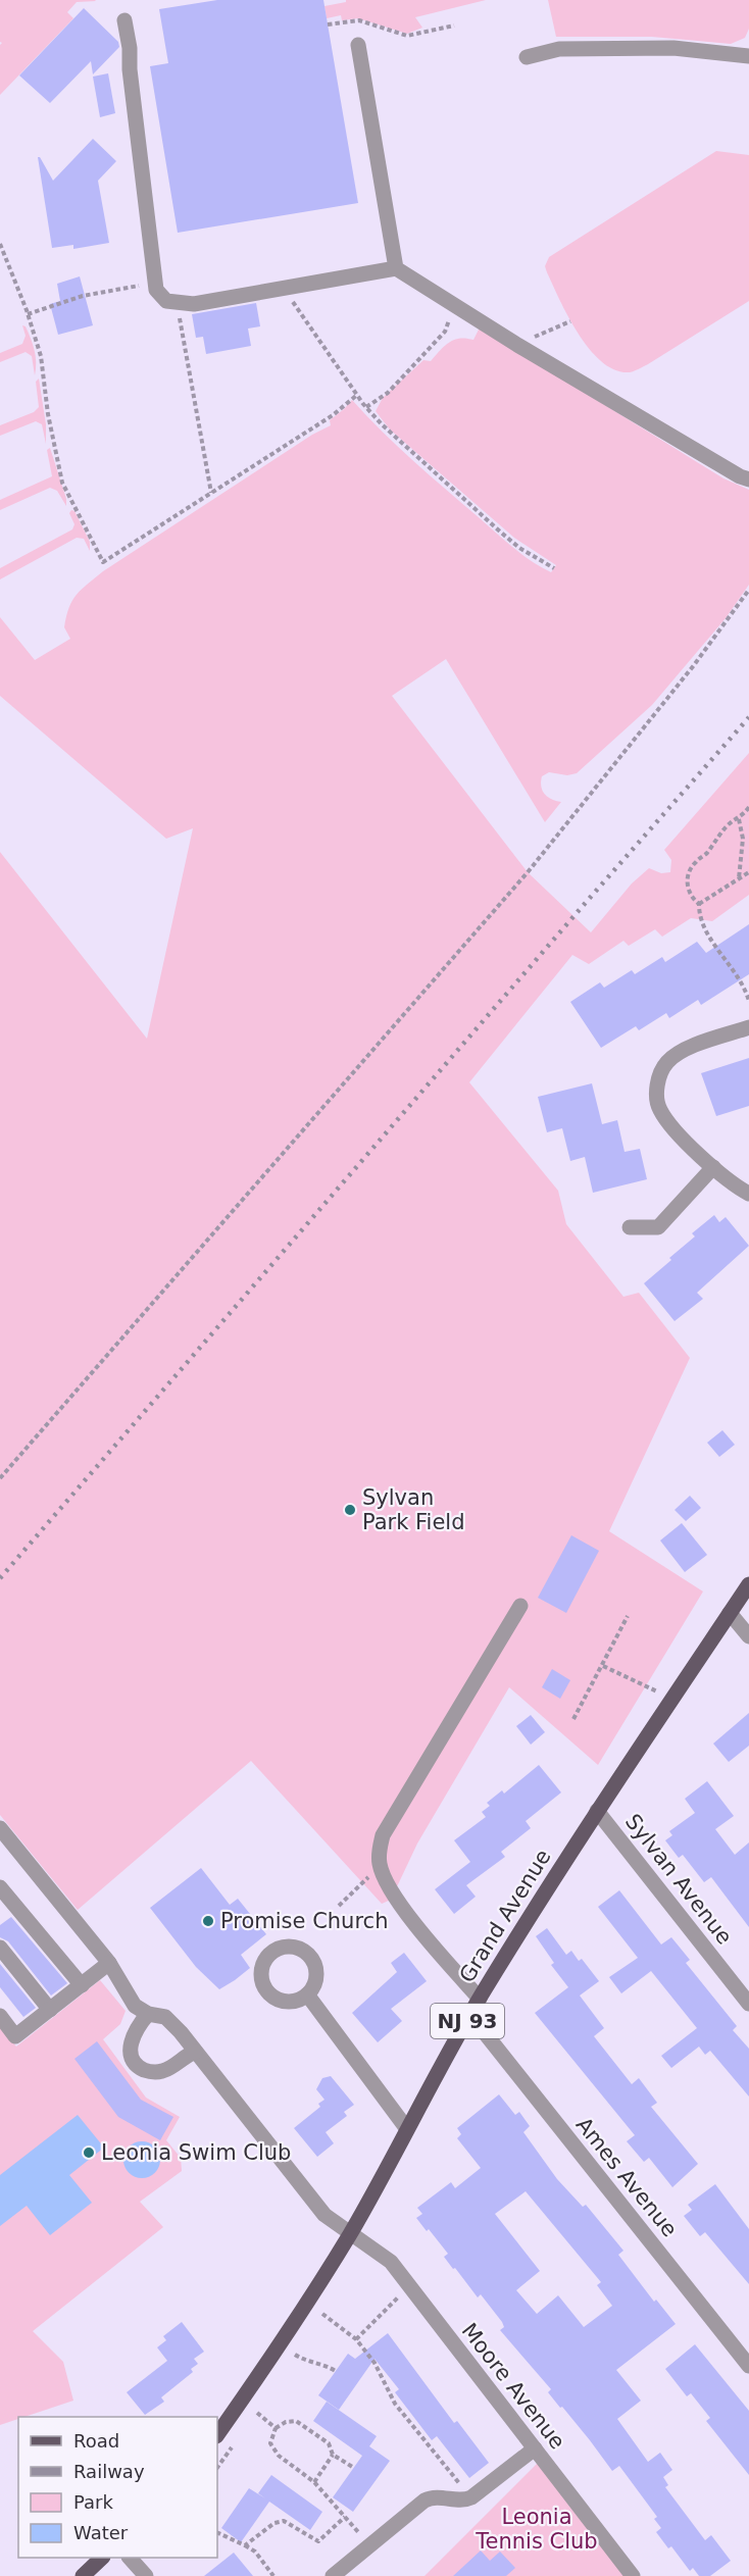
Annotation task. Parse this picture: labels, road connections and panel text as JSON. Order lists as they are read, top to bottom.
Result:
{
  "streets": {
    "main road": ["Grand Avenue", "NJ 93"],
    "street": ["Sylvan Avenue", "Ames Avenue", "Moore Avenue"]
  },
  "crossings": [
    ["Sylvan Avenue", "Grand Avenue"],
    ["Grand Avenue", "Ames Avenue"],
    ["Grand Avenue", "Moore Avenue"]
  ],
  "parks": ["Leonia Tennis Club"],
  "places": ["Sylvan Park Field", "Promise Church", "Leonia Swim Club"],
  "legend": [
    "Road",
    "Railway",
    "Park",
    "Water"
  ]
}
